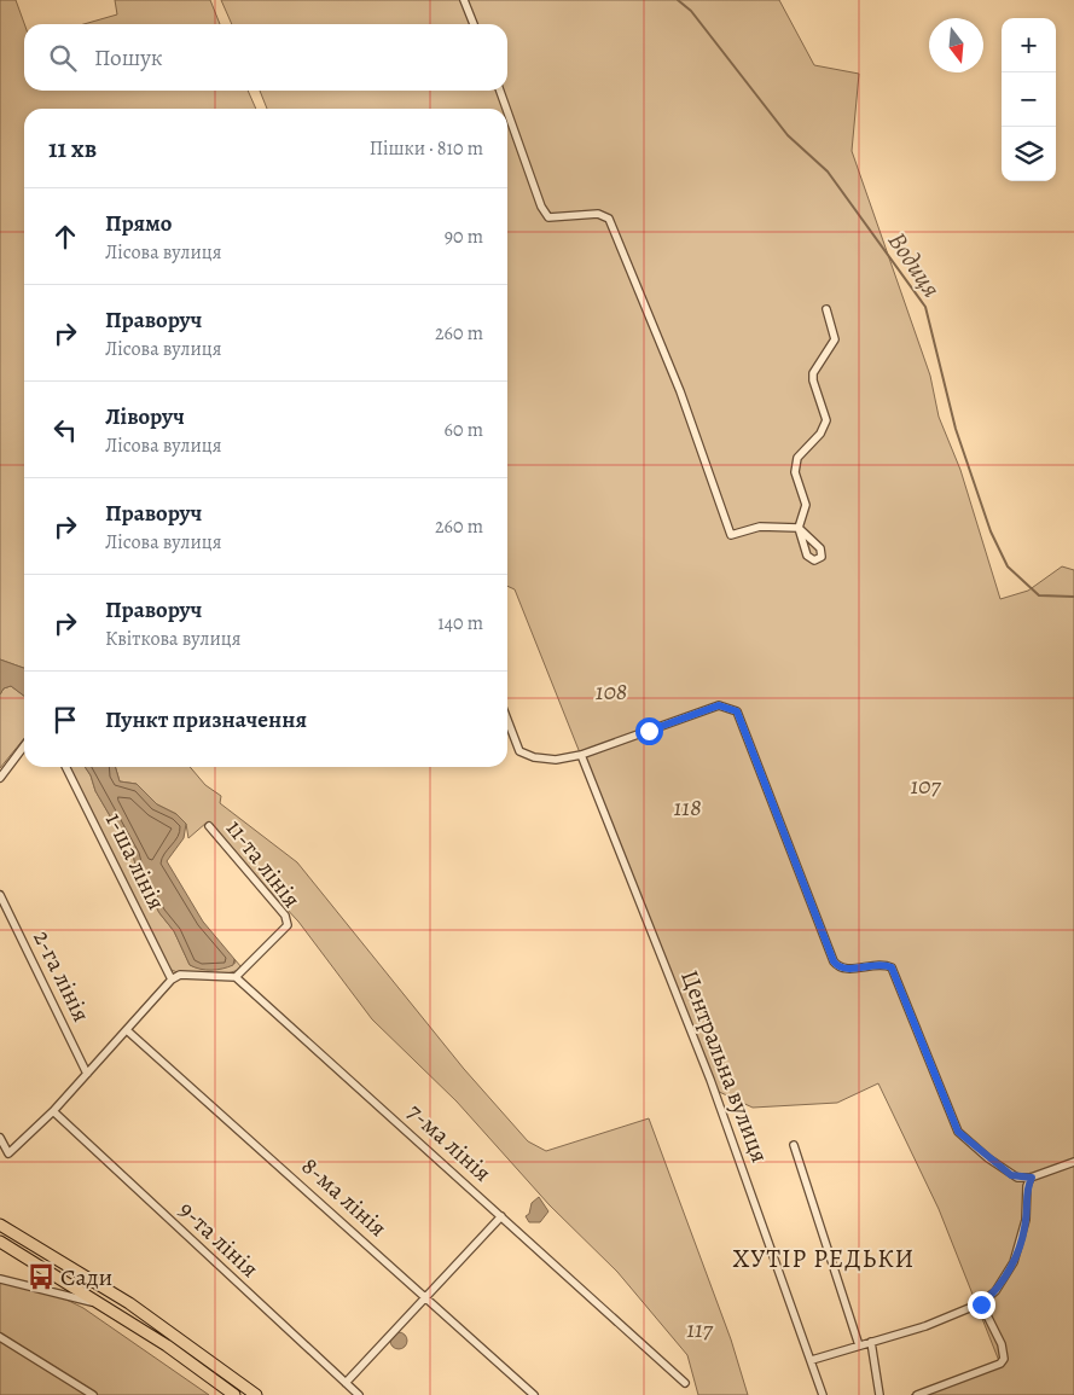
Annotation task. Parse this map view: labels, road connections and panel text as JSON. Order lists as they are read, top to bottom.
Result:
{
  "streets": {
    "street": [
      "1-ша лінія",
      "11-та лінія",
      "2-га лінія",
      "Центральна вулиця",
      "7-ма лінія",
      "8-ма лінія",
      "9-та лінія"
    ]
  },
  "crossings": [
    ["11-та лінія", "7-ма лінія"]
  ],
  "districts": ["ХУТІР РЕДЬКИ"],
  "water": ["Водиця"],
  "parks": [
    "108",
    "107",
    "118",
    "117"
  ],
  "places": {
    "bus stop": ["Сади"]
  },
  "north": "bottom",
  "page": {
    "map_buttons": ["+", "−"],
    "search": "Пошук",
    "heading": ["11 хв", "Пішки · 810 m"],
    "list": [
      ["Прямо", "Лісова вулиця", "90 m"],
      ["Праворуч", "Лісова вулиця", "260 m"],
      ["Ліворуч", "Лісова вулиця", "60 m"],
      ["Праворуч", "Лісова вулиця", "260 m"],
      ["Праворуч", "Квіткова вулиця", "140 m"],
      "Пункт призначення"
    ]
  }
}
